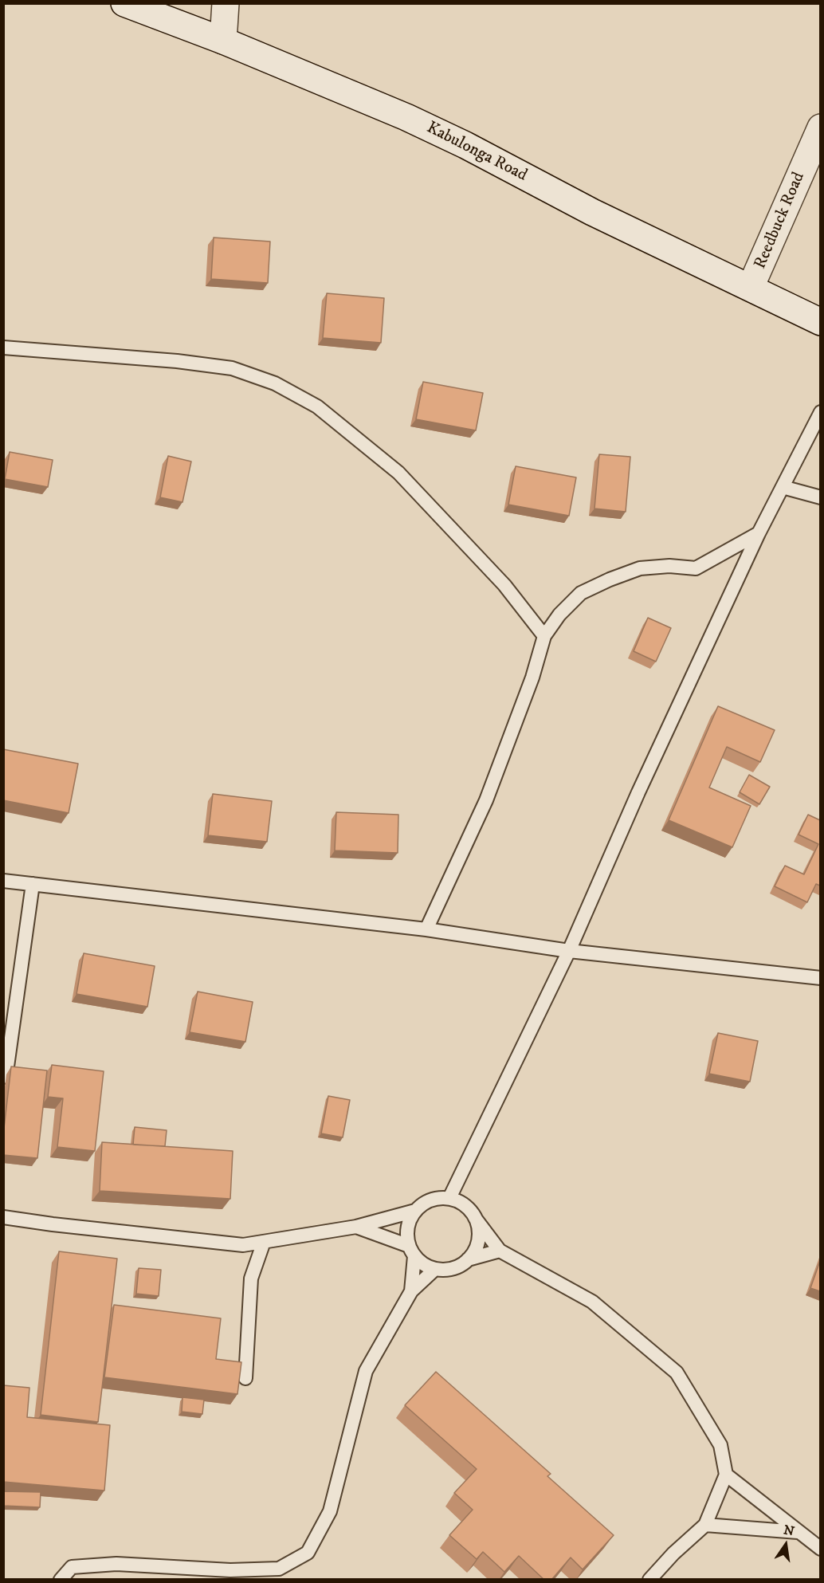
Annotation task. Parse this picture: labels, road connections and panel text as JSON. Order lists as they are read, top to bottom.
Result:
{
  "streets": {
    "main road": ["Kabulonga Road", "Reedbuck Road"]
  },
  "crossings": [
    ["Kabulonga Road", "Reedbuck Road"]
  ],
  "north": "top"
}
